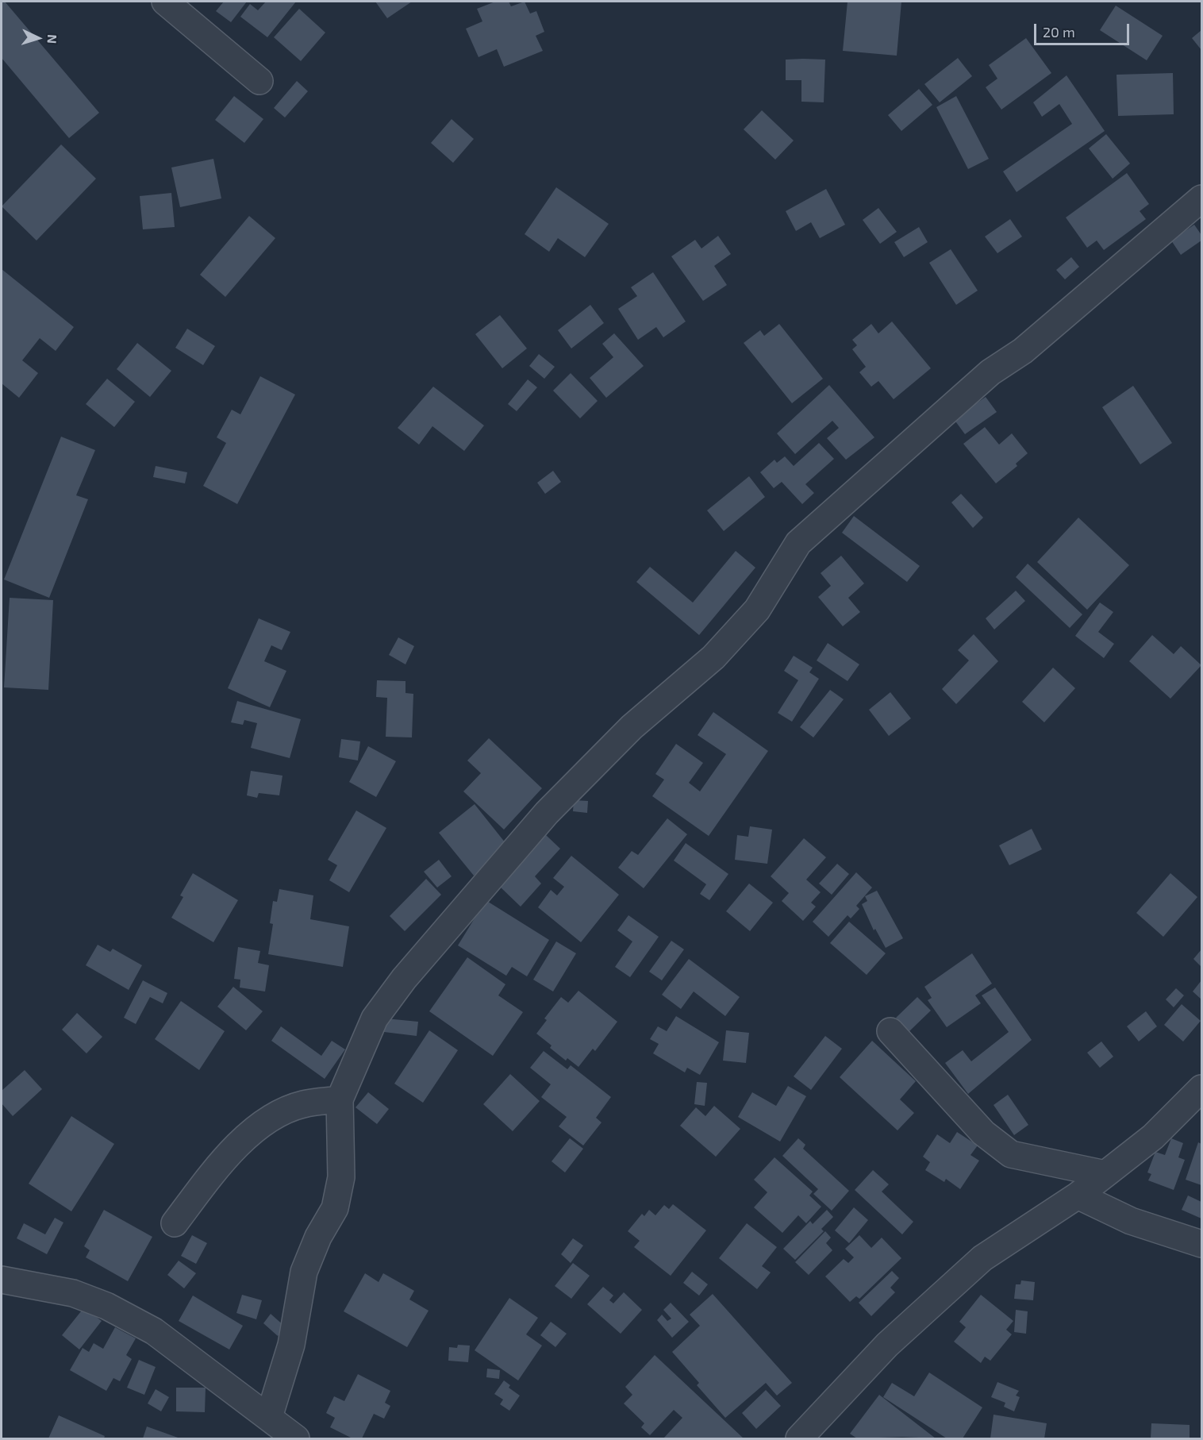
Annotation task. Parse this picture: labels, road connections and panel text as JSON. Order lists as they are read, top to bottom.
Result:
{
  "scale_bar": "20 m",
  "north": "right"
}
